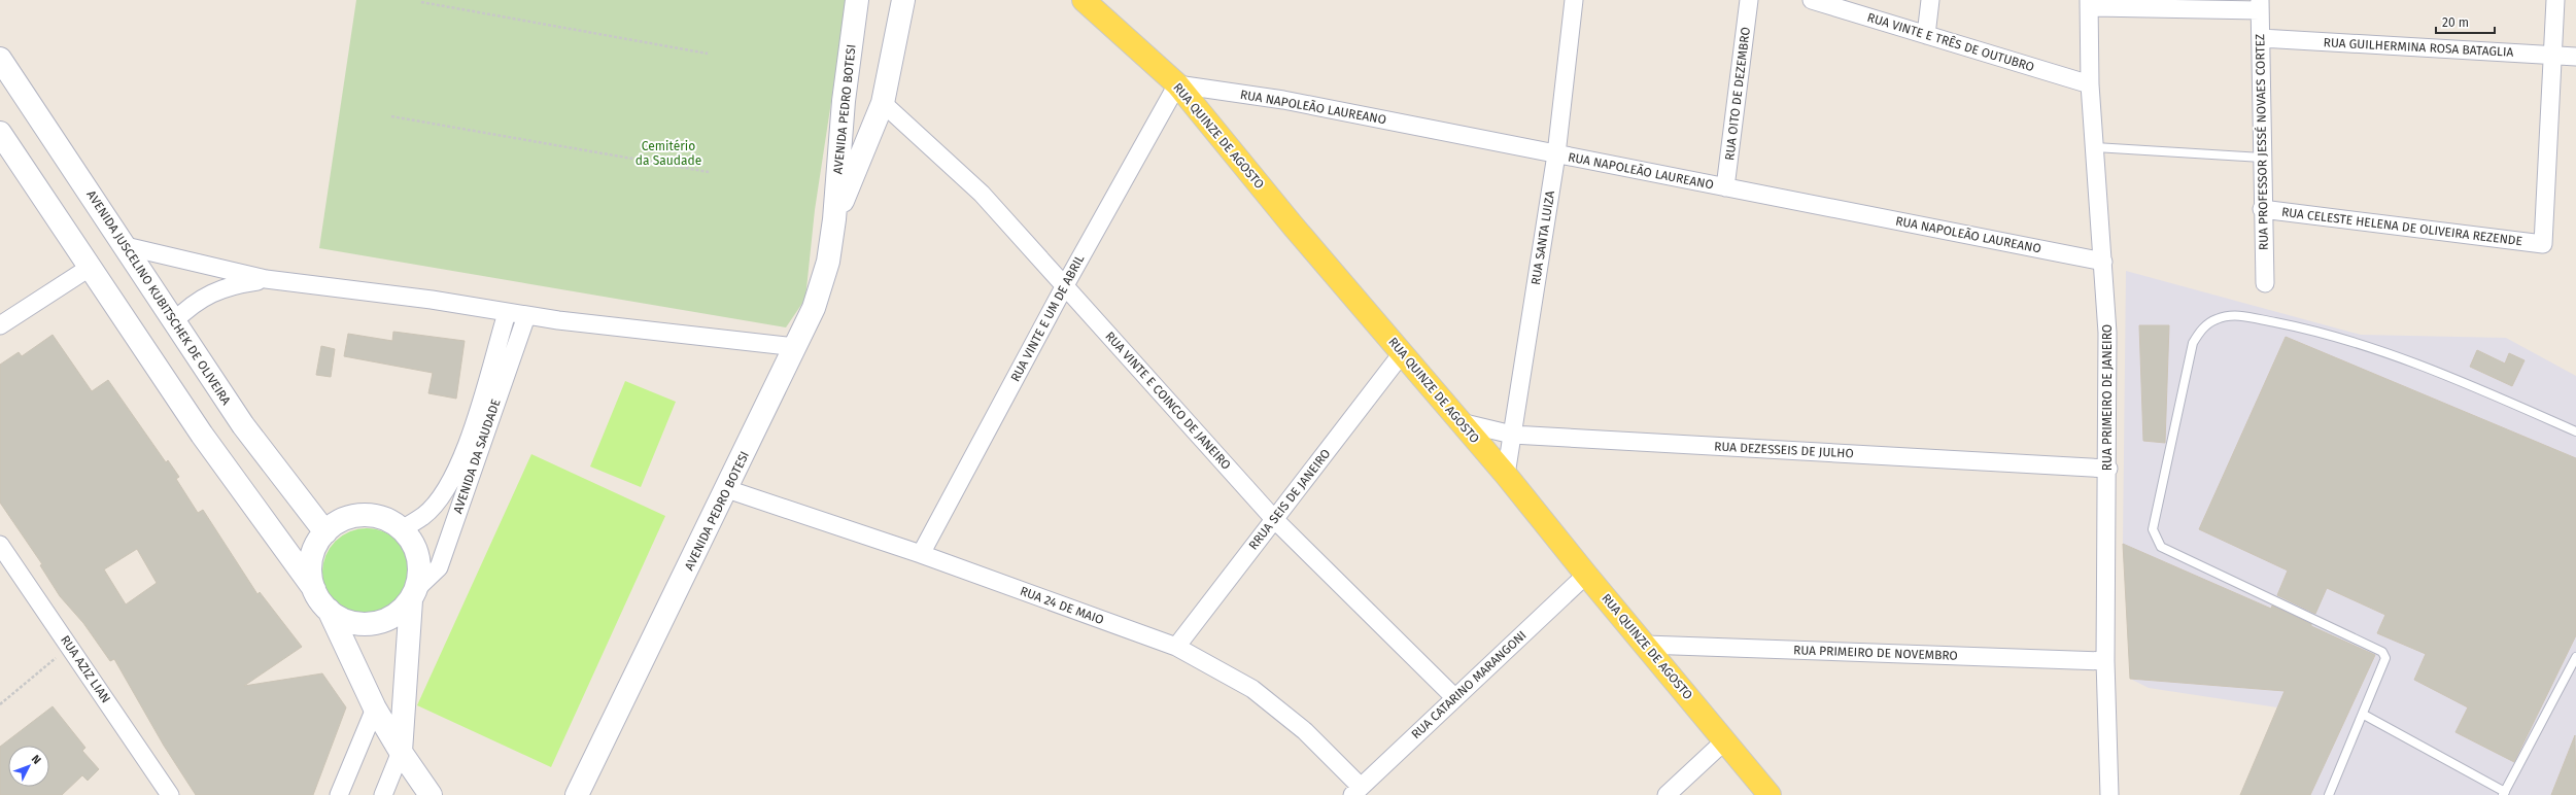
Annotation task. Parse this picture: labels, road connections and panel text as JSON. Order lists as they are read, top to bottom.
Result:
{
  "streets": {
    "main road": ["AVENIDA PEDRO BOTESI", "RUA QUINZE DE AGOSTO", "AVENIDA JUSCELINO KUBITSCHEK DE OLIVEIRA"],
    "street": [
      "RUA VINTE E TRÊS DE OUTUBRO",
      "RUA GUILHERMINA ROSA BATAGLIA",
      "RUA OITO DE DEZEMBRO",
      "RUA NAPOLEÃO LAUREANO",
      "RUA PROFESSOR JESSÉ NOVAES CORTEZ",
      "RUA CELESTE HELENA DE OLIVEIRA REZENDE",
      "RUA SANTA LUIZA",
      "RUA VINTE E UM DE ABRIL",
      "RUA PRIMEIRO DE JANEIRO",
      "RUA VINTE E COINCO DE JANEIRO",
      "RUA DEZESSEIS DE JULHO",
      "AVENIDA DA SAUDADE",
      "RRUA SEIS DE JANEIRO",
      "RUA 24 DE MAIO",
      "RUA PRIMEIRO DE NOVEMBRO",
      "RUA AZIZ LIAN",
      "RUA CATARINO MARANGONI"
    ]
  },
  "crossings": [
    ["RUA VINTE E TRÊS DE OUTUBRO", "RUA PRIMEIRO DE JANEIRO"],
    ["RUA GUILHERMINA ROSA BATAGLIA", "RUA PROFESSOR JESSÉ NOVAES CORTEZ"],
    ["RUA GUILHERMINA ROSA BATAGLIA", "RUA CELESTE HELENA DE OLIVEIRA REZENDE"],
    ["RUA OITO DE DEZEMBRO", "RUA NAPOLEÃO LAUREANO"],
    ["RUA NAPOLEÃO LAUREANO", "RUA QUINZE DE AGOSTO"],
    ["RUA NAPOLEÃO LAUREANO", "RUA SANTA LUIZA"],
    ["RUA NAPOLEÃO LAUREANO", "RUA VINTE E UM DE ABRIL"],
    ["RUA NAPOLEÃO LAUREANO", "RUA PRIMEIRO DE JANEIRO"],
    ["AVENIDA PEDRO BOTESI", "RUA VINTE E COINCO DE JANEIRO"],
    ["AVENIDA PEDRO BOTESI", "RUA 24 DE MAIO"],
    ["RUA QUINZE DE AGOSTO", "RUA SANTA LUIZA"],
    ["RUA QUINZE DE AGOSTO", "RUA VINTE E UM DE ABRIL"],
    ["RUA QUINZE DE AGOSTO", "RUA DEZESSEIS DE JULHO"],
    ["RUA QUINZE DE AGOSTO", "RRUA SEIS DE JANEIRO"],
    ["RUA QUINZE DE AGOSTO", "RUA PRIMEIRO DE NOVEMBRO"],
    ["RUA QUINZE DE AGOSTO", "RUA CATARINO MARANGONI"],
    ["RUA PROFESSOR JESSÉ NOVAES CORTEZ", "RUA CELESTE HELENA DE OLIVEIRA REZENDE"],
    ["RUA SANTA LUIZA", "RUA DEZESSEIS DE JULHO"],
    ["AVENIDA JUSCELINO KUBITSCHEK DE OLIVEIRA", "AVENIDA DA SAUDADE"],
    ["RUA VINTE E UM DE ABRIL", "RUA VINTE E COINCO DE JANEIRO"],
    ["RUA VINTE E UM DE ABRIL", "RUA 24 DE MAIO"],
    ["RUA PRIMEIRO DE JANEIRO", "RUA DEZESSEIS DE JULHO"],
    ["RUA PRIMEIRO DE JANEIRO", "RUA PRIMEIRO DE NOVEMBRO"],
    ["RUA VINTE E COINCO DE JANEIRO", "RRUA SEIS DE JANEIRO"],
    ["RUA VINTE E COINCO DE JANEIRO", "RUA CATARINO MARANGONI"],
    ["RRUA SEIS DE JANEIRO", "RUA 24 DE MAIO"],
    ["RUA 24 DE MAIO", "RUA CATARINO MARANGONI"]
  ],
  "parks": ["Cemitério da Saudade"],
  "scale_bar": "20 m",
  "north": "top right"
}
